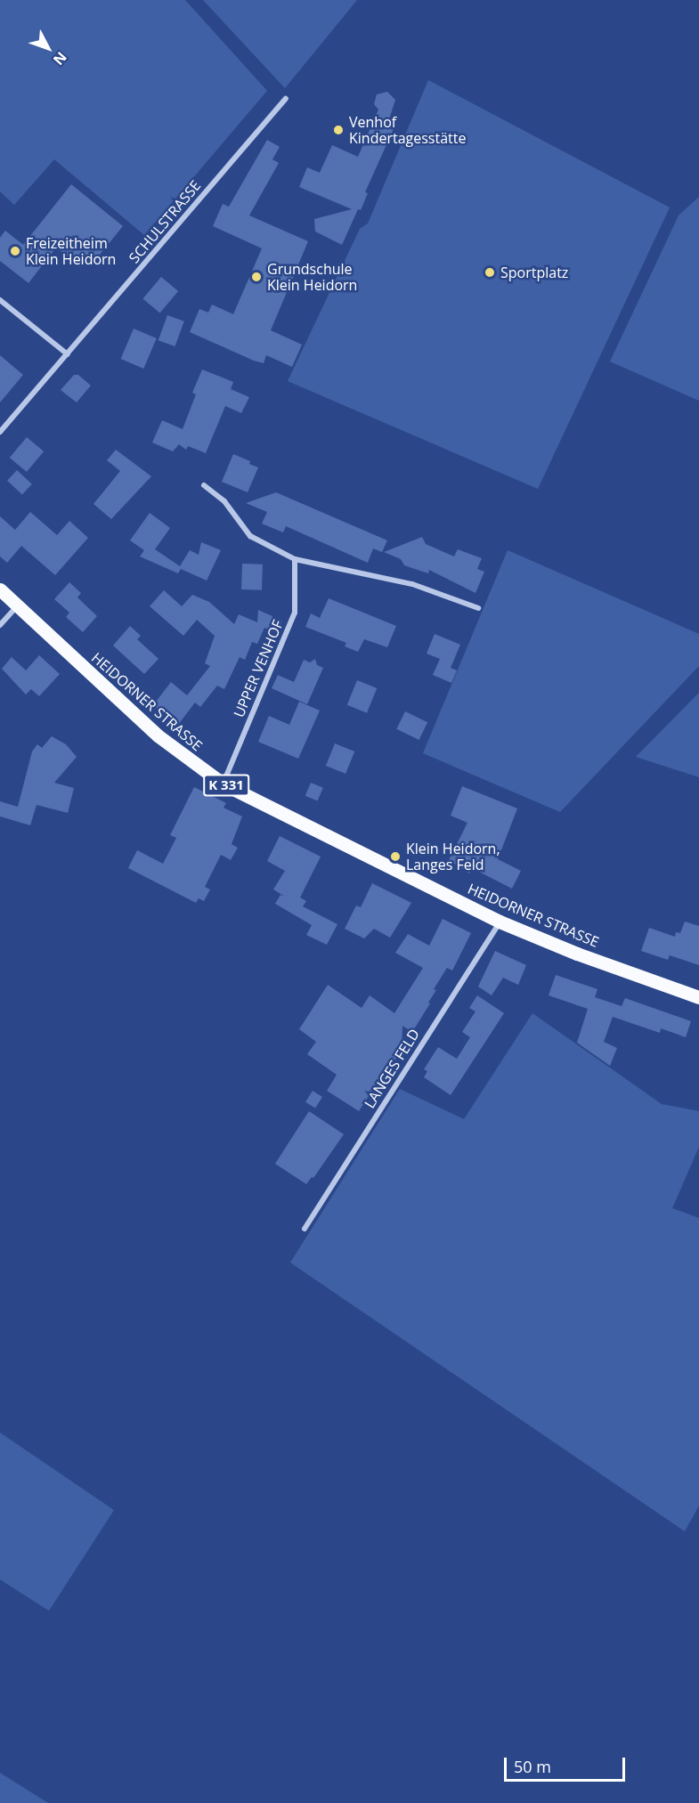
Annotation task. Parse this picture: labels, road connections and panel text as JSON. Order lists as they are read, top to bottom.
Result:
{
  "streets": {
    "main road": ["HEIDORNER STRASSE", "K 331"],
    "street": ["SCHULSTRASSE", "UPPER VENHOF", "LANGES FELD"]
  },
  "crossings": [
    ["UPPER VENHOF", "HEIDORNER STRASSE"],
    ["HEIDORNER STRASSE", "LANGES FELD"]
  ],
  "places": [
    "Venhof Kindertagesstätte",
    "Freizeitheim Klein Heidorn",
    "Sportplatz",
    "Grundschule Klein Heidorn",
    "Klein Heidorn, Langes Feld"
  ],
  "scale_bar": "50 m",
  "north": "bottom right"
}
